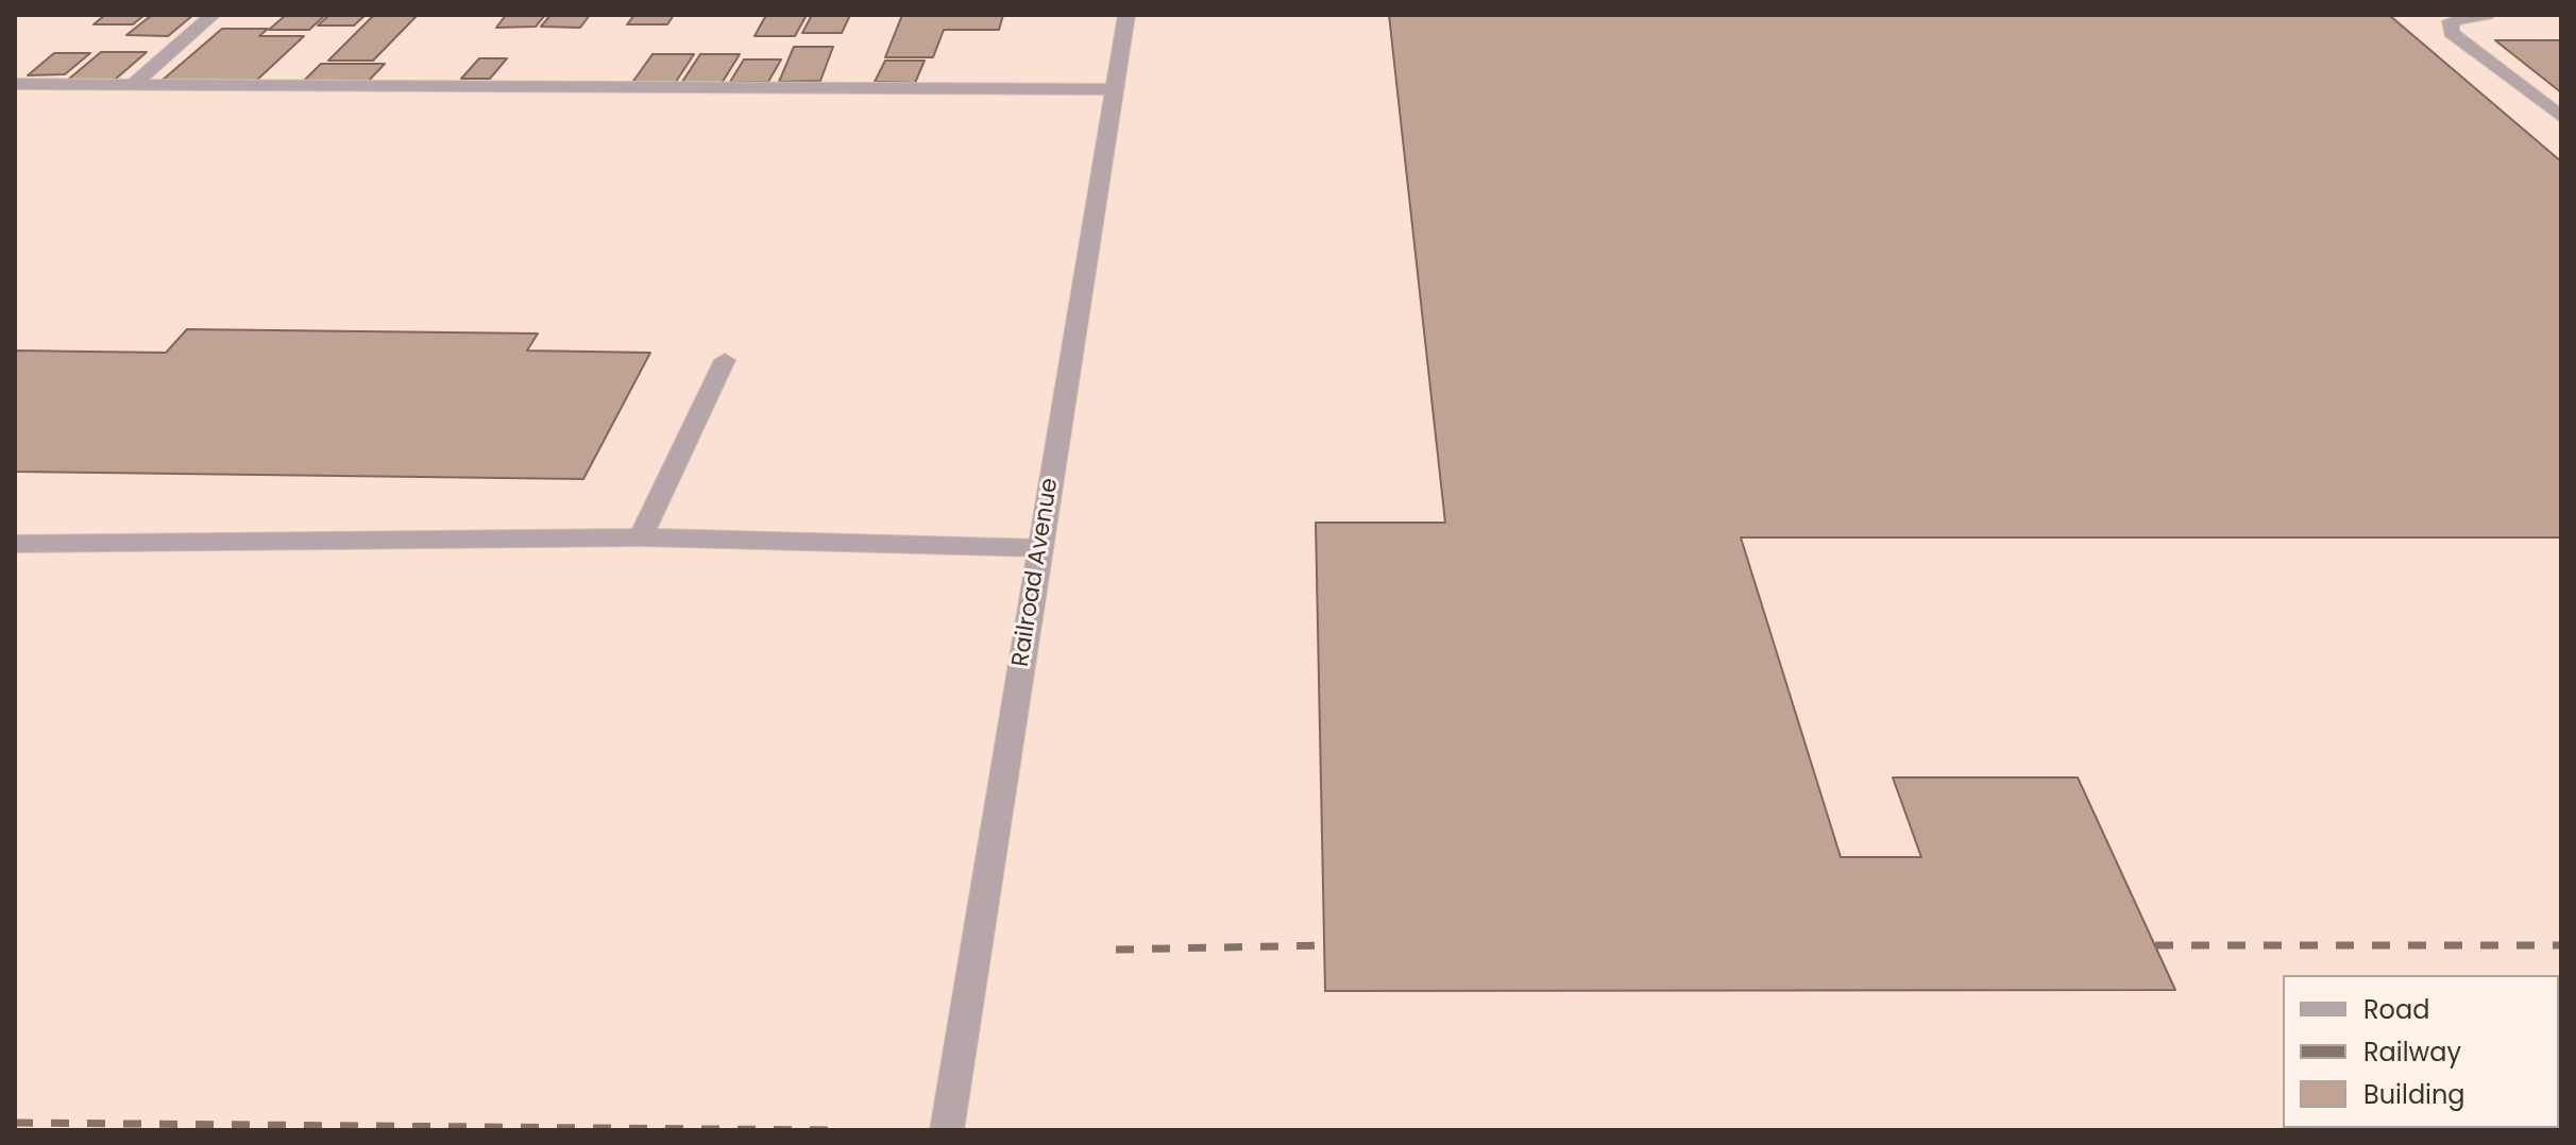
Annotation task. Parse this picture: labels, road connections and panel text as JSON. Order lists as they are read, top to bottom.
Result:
{
  "streets": {
    "street": ["Railroad Avenue"]
  },
  "legend": ["Road", "Railway", "Building"]
}
